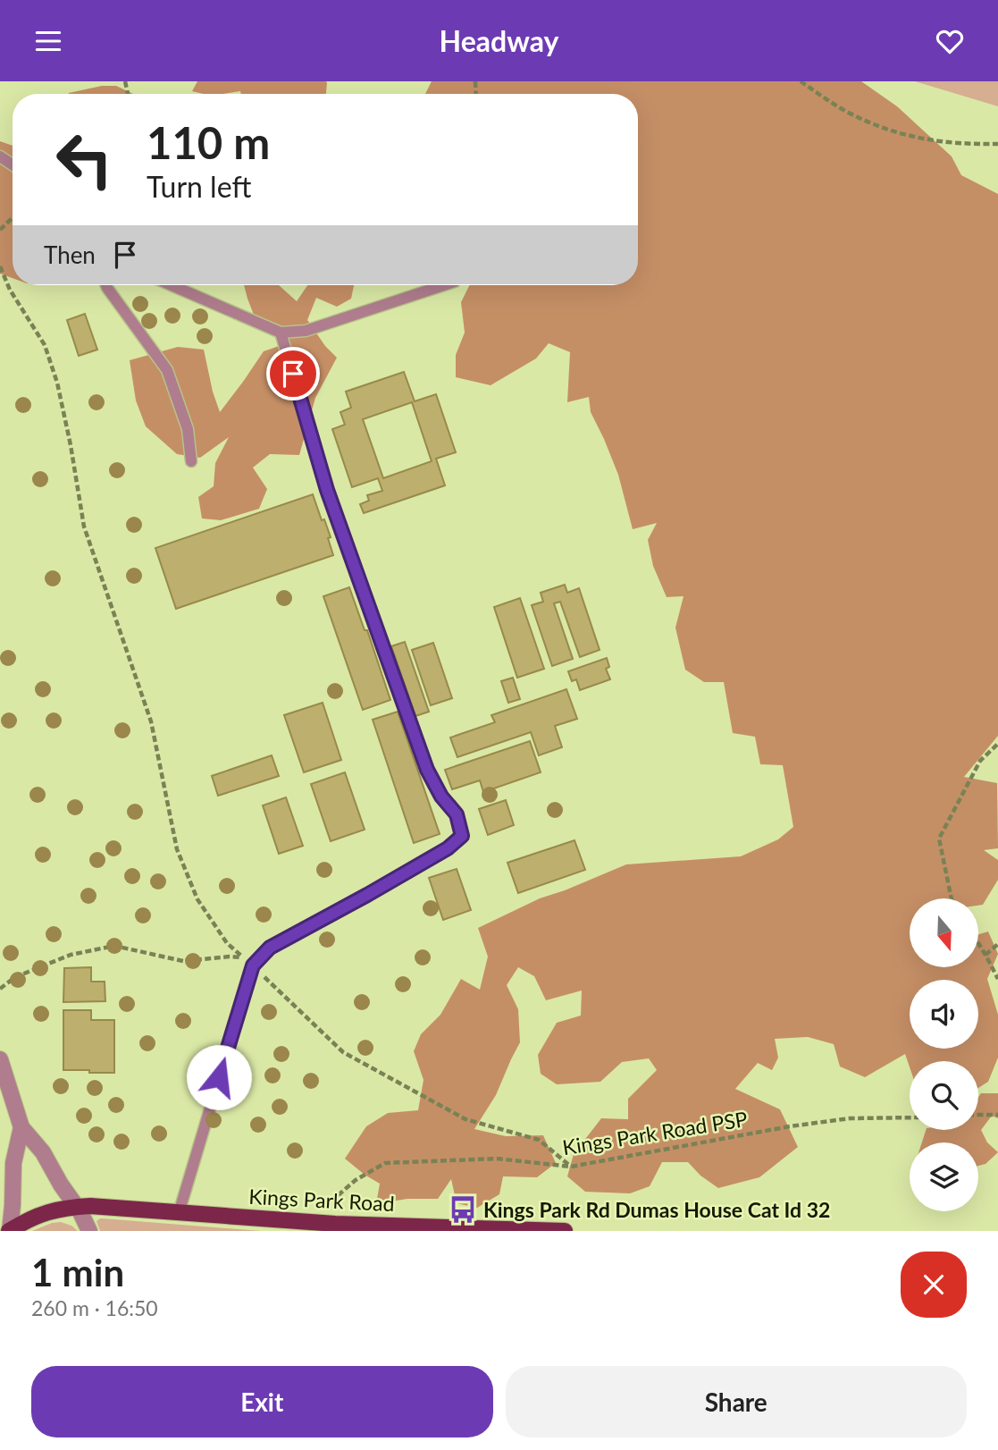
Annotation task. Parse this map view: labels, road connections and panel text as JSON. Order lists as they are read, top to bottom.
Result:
{
  "streets": {
    "main road": ["Kings Park Road"],
    "path": ["Kings Park Road PSP"]
  },
  "places": {
    "bus stop": ["Kings Park Rd Dumas House Cat Id 32"]
  },
  "north": "bottom",
  "page": {
    "header": "Headway",
    "turn": ["110 m", "Turn left"],
    "then": "Then",
    "heading": ["1 min", "260 m · 16:50"],
    "buttons": ["Exit", "Share"]
  }
}
